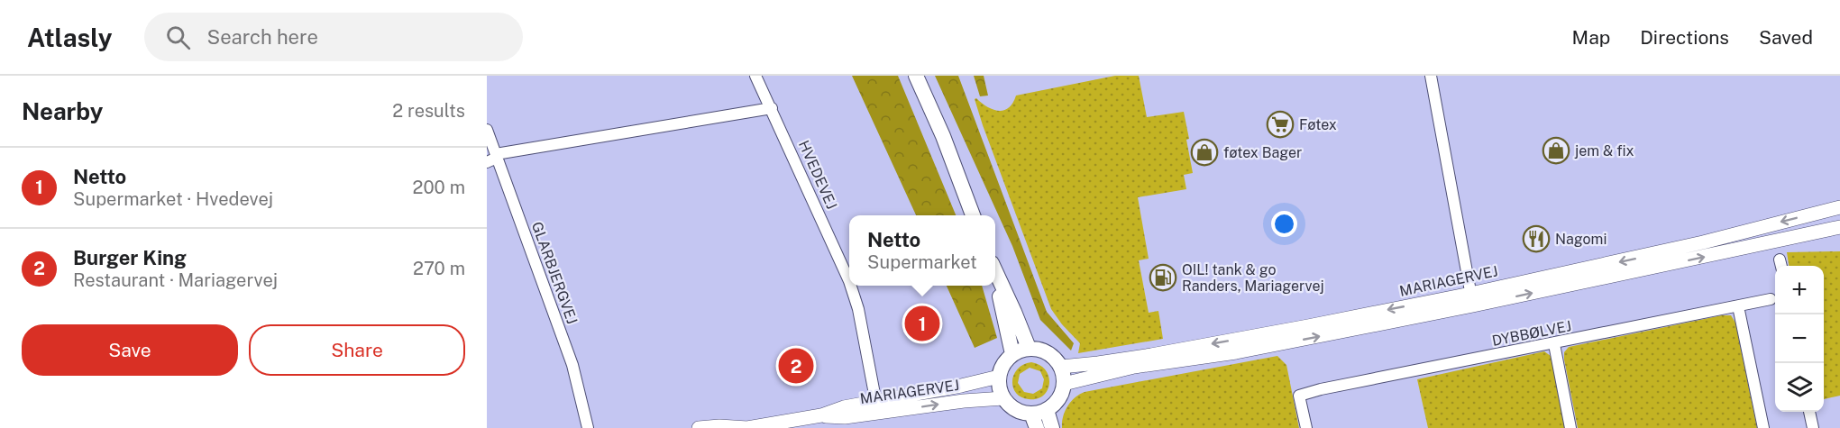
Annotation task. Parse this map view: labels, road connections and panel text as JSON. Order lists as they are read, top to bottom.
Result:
{
  "streets": {
    "street": [
      "HVEDEVEJ",
      "GLARBJERGVEJ",
      "MARIAGERVEJ",
      "DYBBØLVEJ"
    ]
  },
  "crossings": [
    ["HVEDEVEJ", "MARIAGERVEJ"]
  ],
  "places": {
    "supermarket": ["Føtex"],
    "shop": ["jem & fix", "føtex Bager"],
    "restaurant": ["Nagomi"],
    "fuel station": ["OIL! tank & go Randers, Mariagervej"]
  },
  "page": {
    "header": "Atlasly",
    "search": "Search here",
    "nav": ["Map", "Directions", "Saved"],
    "heading": ["Nearby", "2 results"],
    "list": [
      {
        "mark": "1",
        "name": "Netto",
        "note": "Supermarket · Hvedevej",
        "value": "200 m"
      },
      {
        "mark": "2",
        "name": "Burger King",
        "note": "Restaurant · Mariagervej",
        "value": "270 m"
      }
    ],
    "popup": ["Netto", "Supermarket"],
    "map_buttons": ["+", "−"],
    "pins": ["1", "2"],
    "buttons": ["Save", "Share"]
  }
}
